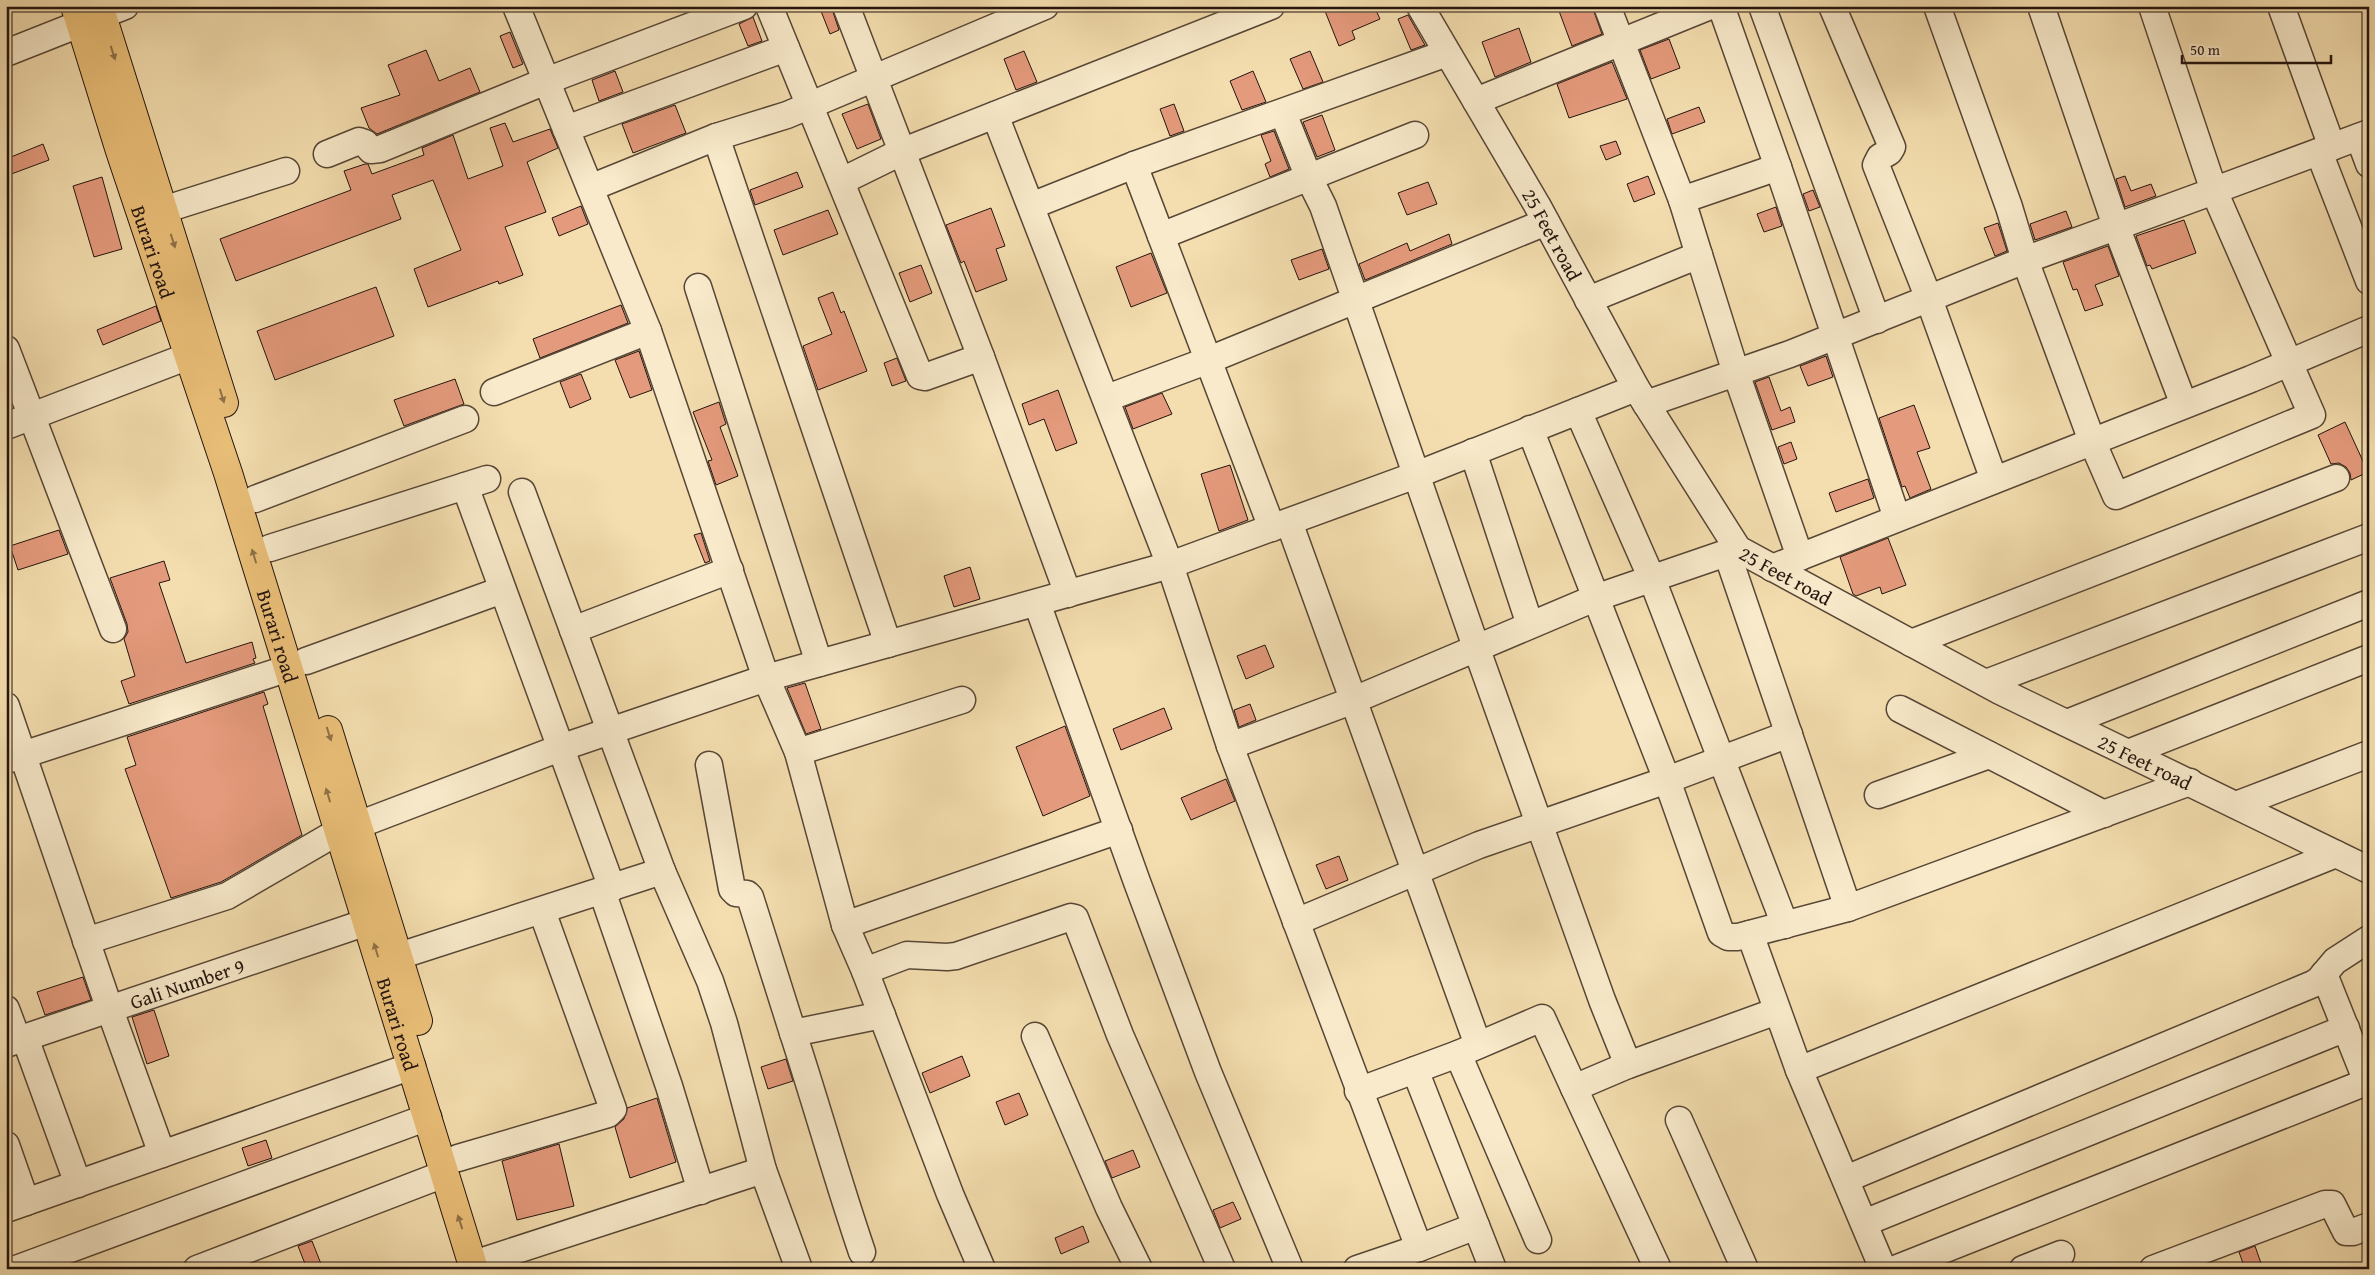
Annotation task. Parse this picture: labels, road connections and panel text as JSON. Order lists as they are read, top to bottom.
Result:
{
  "streets": {
    "main road": ["Burari road"],
    "street": ["25 Feet road", "Gali Number 9"]
  },
  "crossings": [
    ["Burari road", "Gali Number 9"]
  ],
  "scale_bar": "50 m"
}
